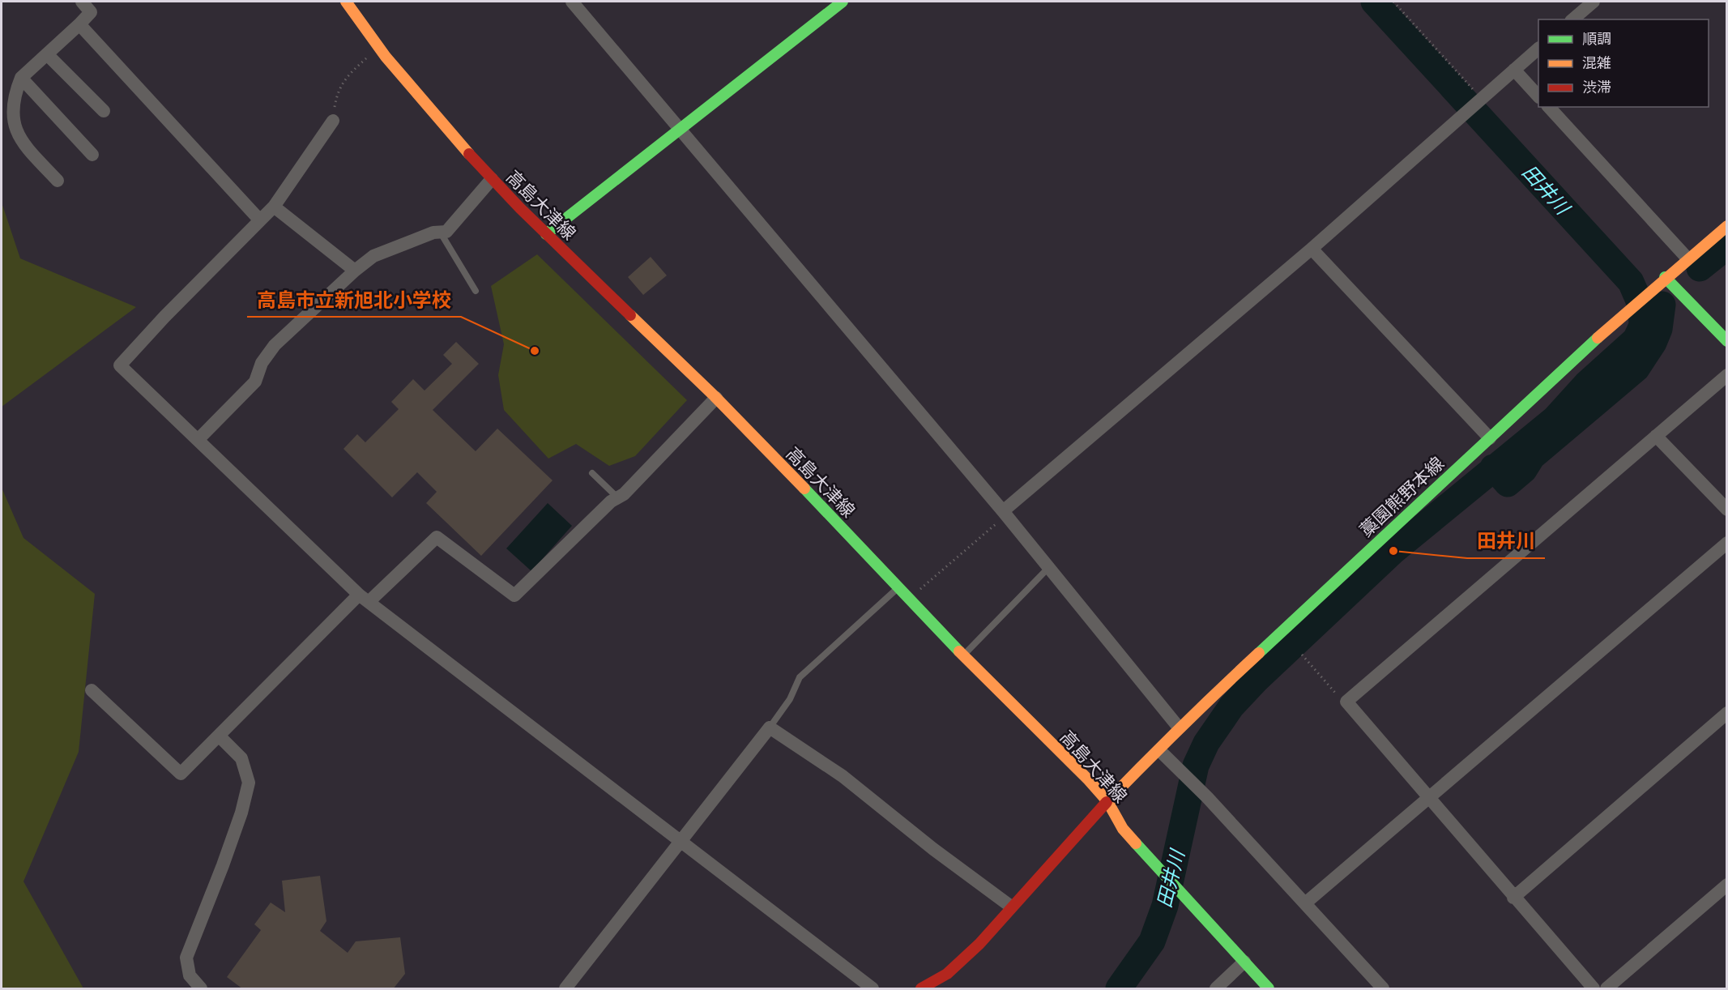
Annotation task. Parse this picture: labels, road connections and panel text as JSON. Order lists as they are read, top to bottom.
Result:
{
  "streets": {
    "main road": ["高島大津線", "藁園熊野本線"]
  },
  "crossings": [
    ["高島大津線", "藁園熊野本線"]
  ],
  "water": ["田井川"],
  "places": ["高島市立新旭北小学校", "田井川"],
  "legend": ["順調", "混雑", "渋滞"]
}
